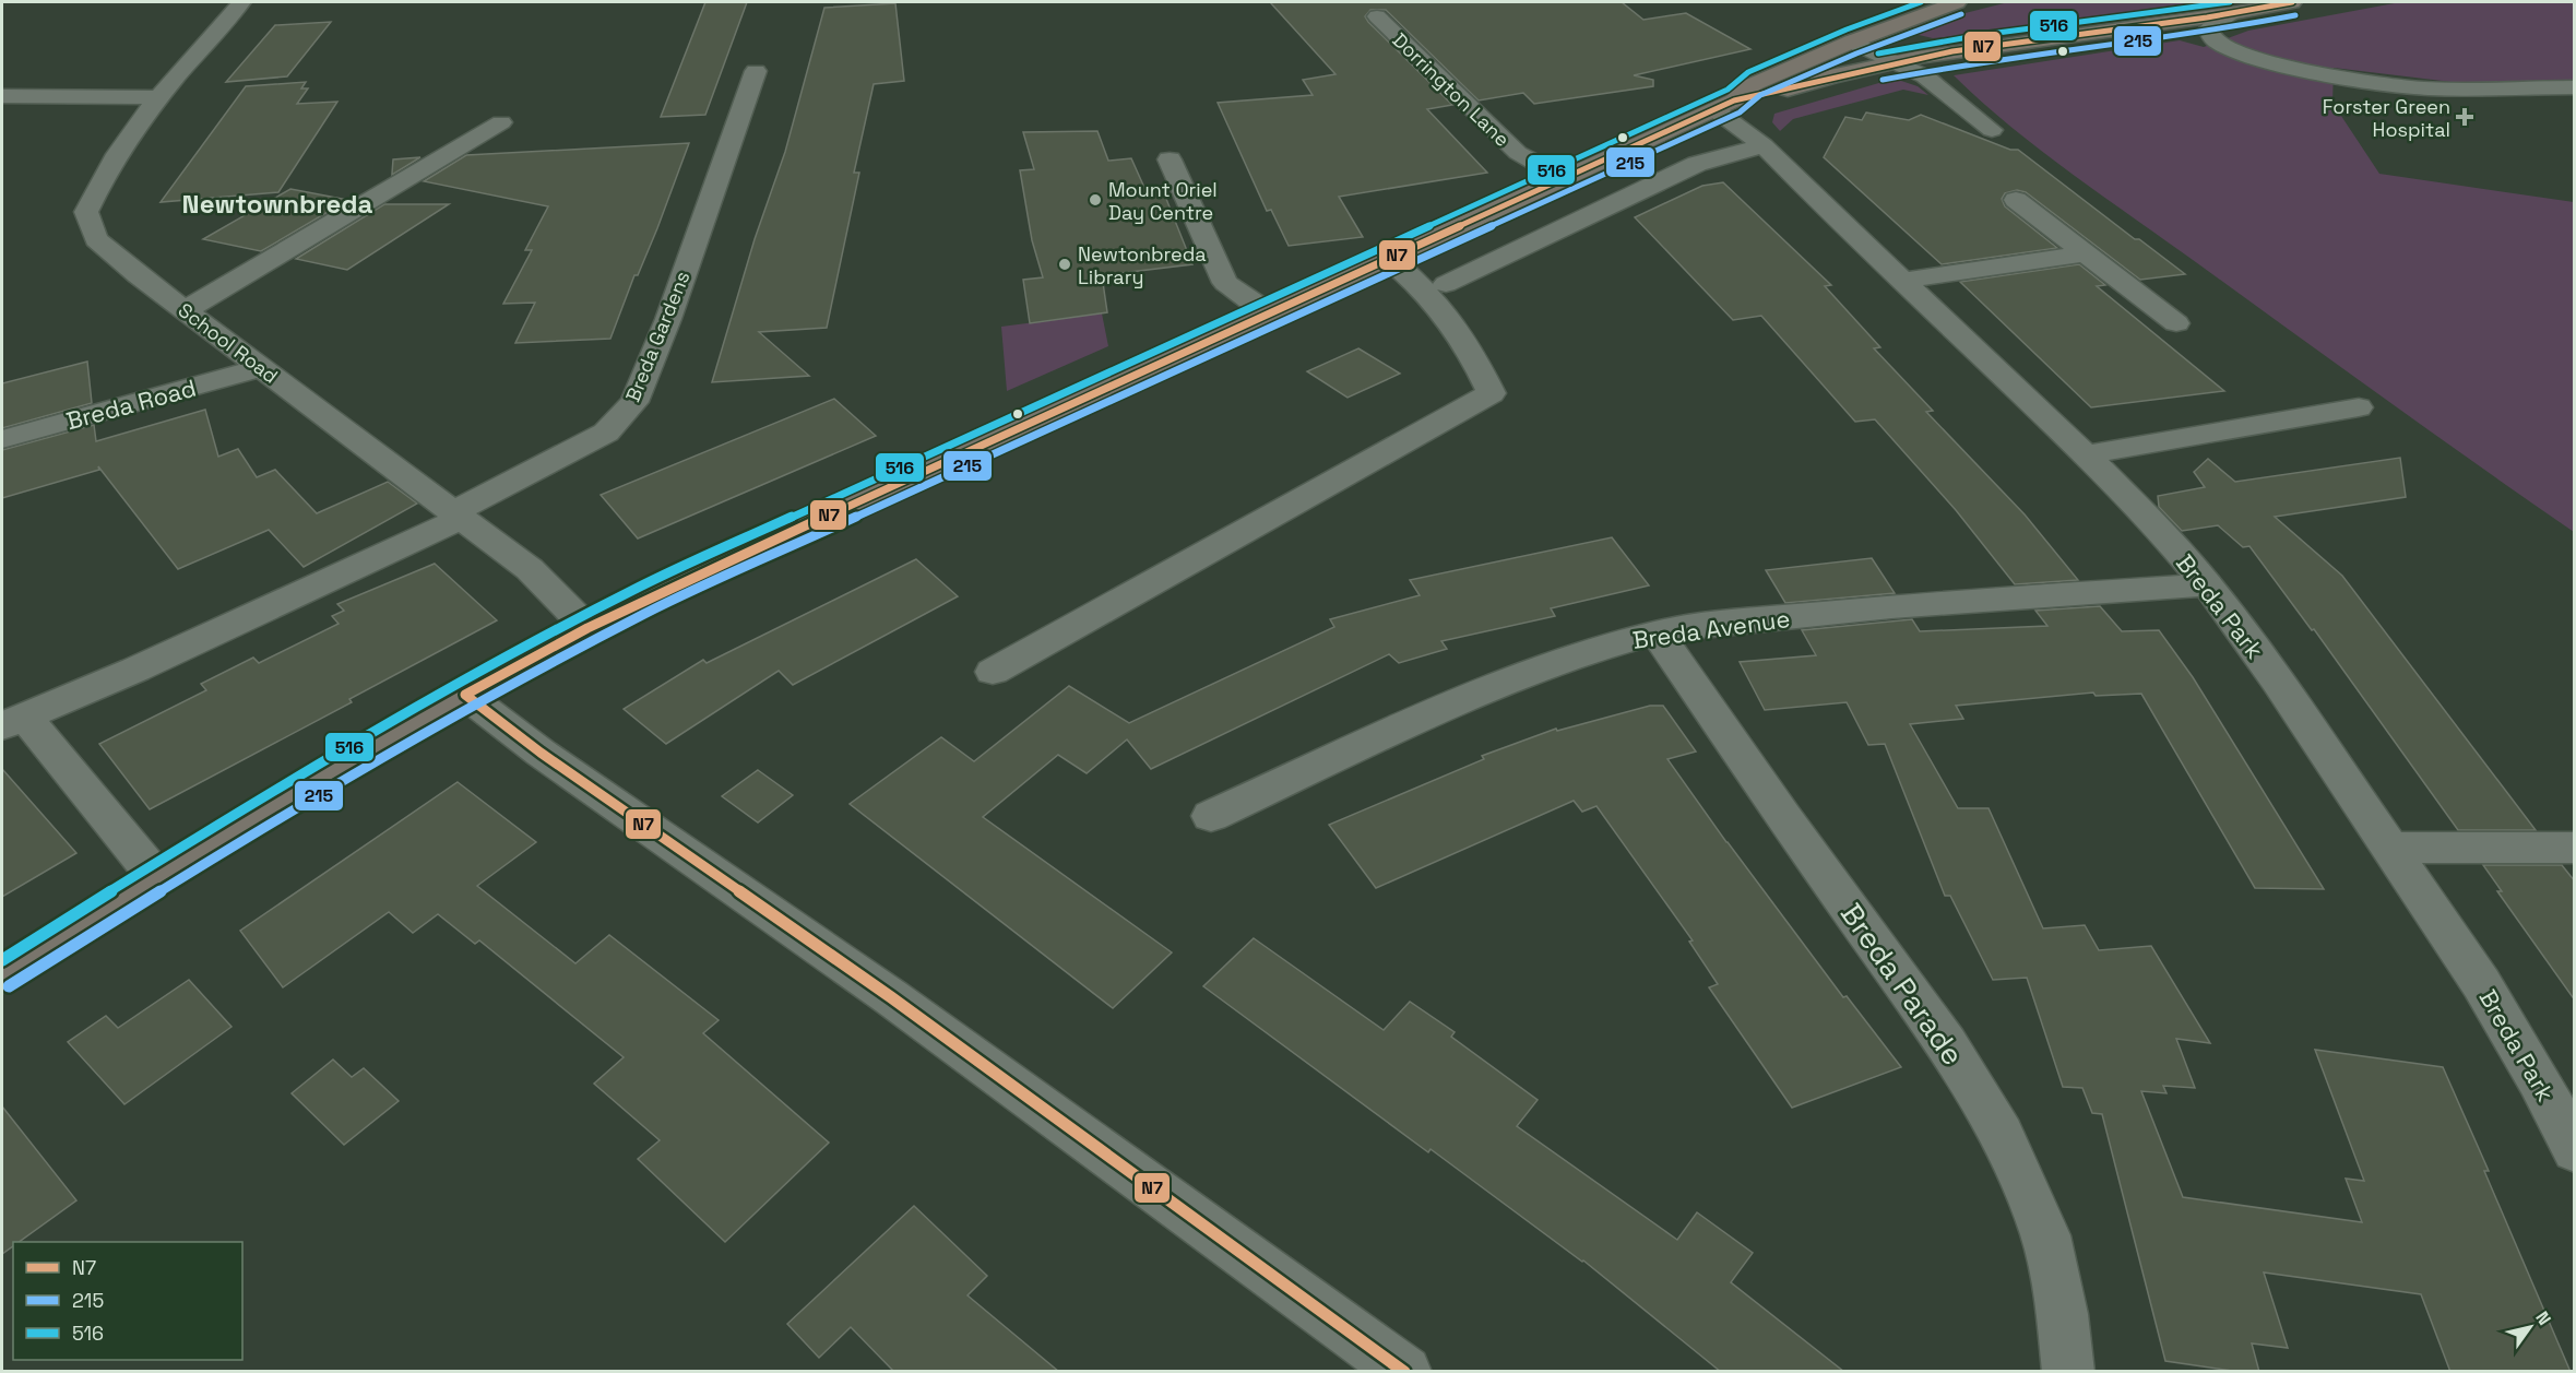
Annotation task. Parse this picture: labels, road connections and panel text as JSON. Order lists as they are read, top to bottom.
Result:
{
  "streets": {
    "street": [
      "Dorrington Lane",
      "Breda Gardens",
      "School Road",
      "Breda Road",
      "Breda Park",
      "Breda Avenue",
      "Breda Parade"
    ]
  },
  "crossings": [
    ["Breda Gardens", "School Road"],
    ["School Road", "Breda Road"],
    ["Breda Park", "Breda Avenue"],
    ["Breda Avenue", "Breda Parade"]
  ],
  "districts": ["Newtownbreda"],
  "places": {
    "health": ["Forster Green Hospital"],
    "other": ["Mount Oriel Day Centre", "Newtonbreda Library"]
  },
  "lines": ["transit line N7", "transit line 516", "transit line 215"],
  "legend": ["N7", "215", "516"],
  "north": "top right"
}
